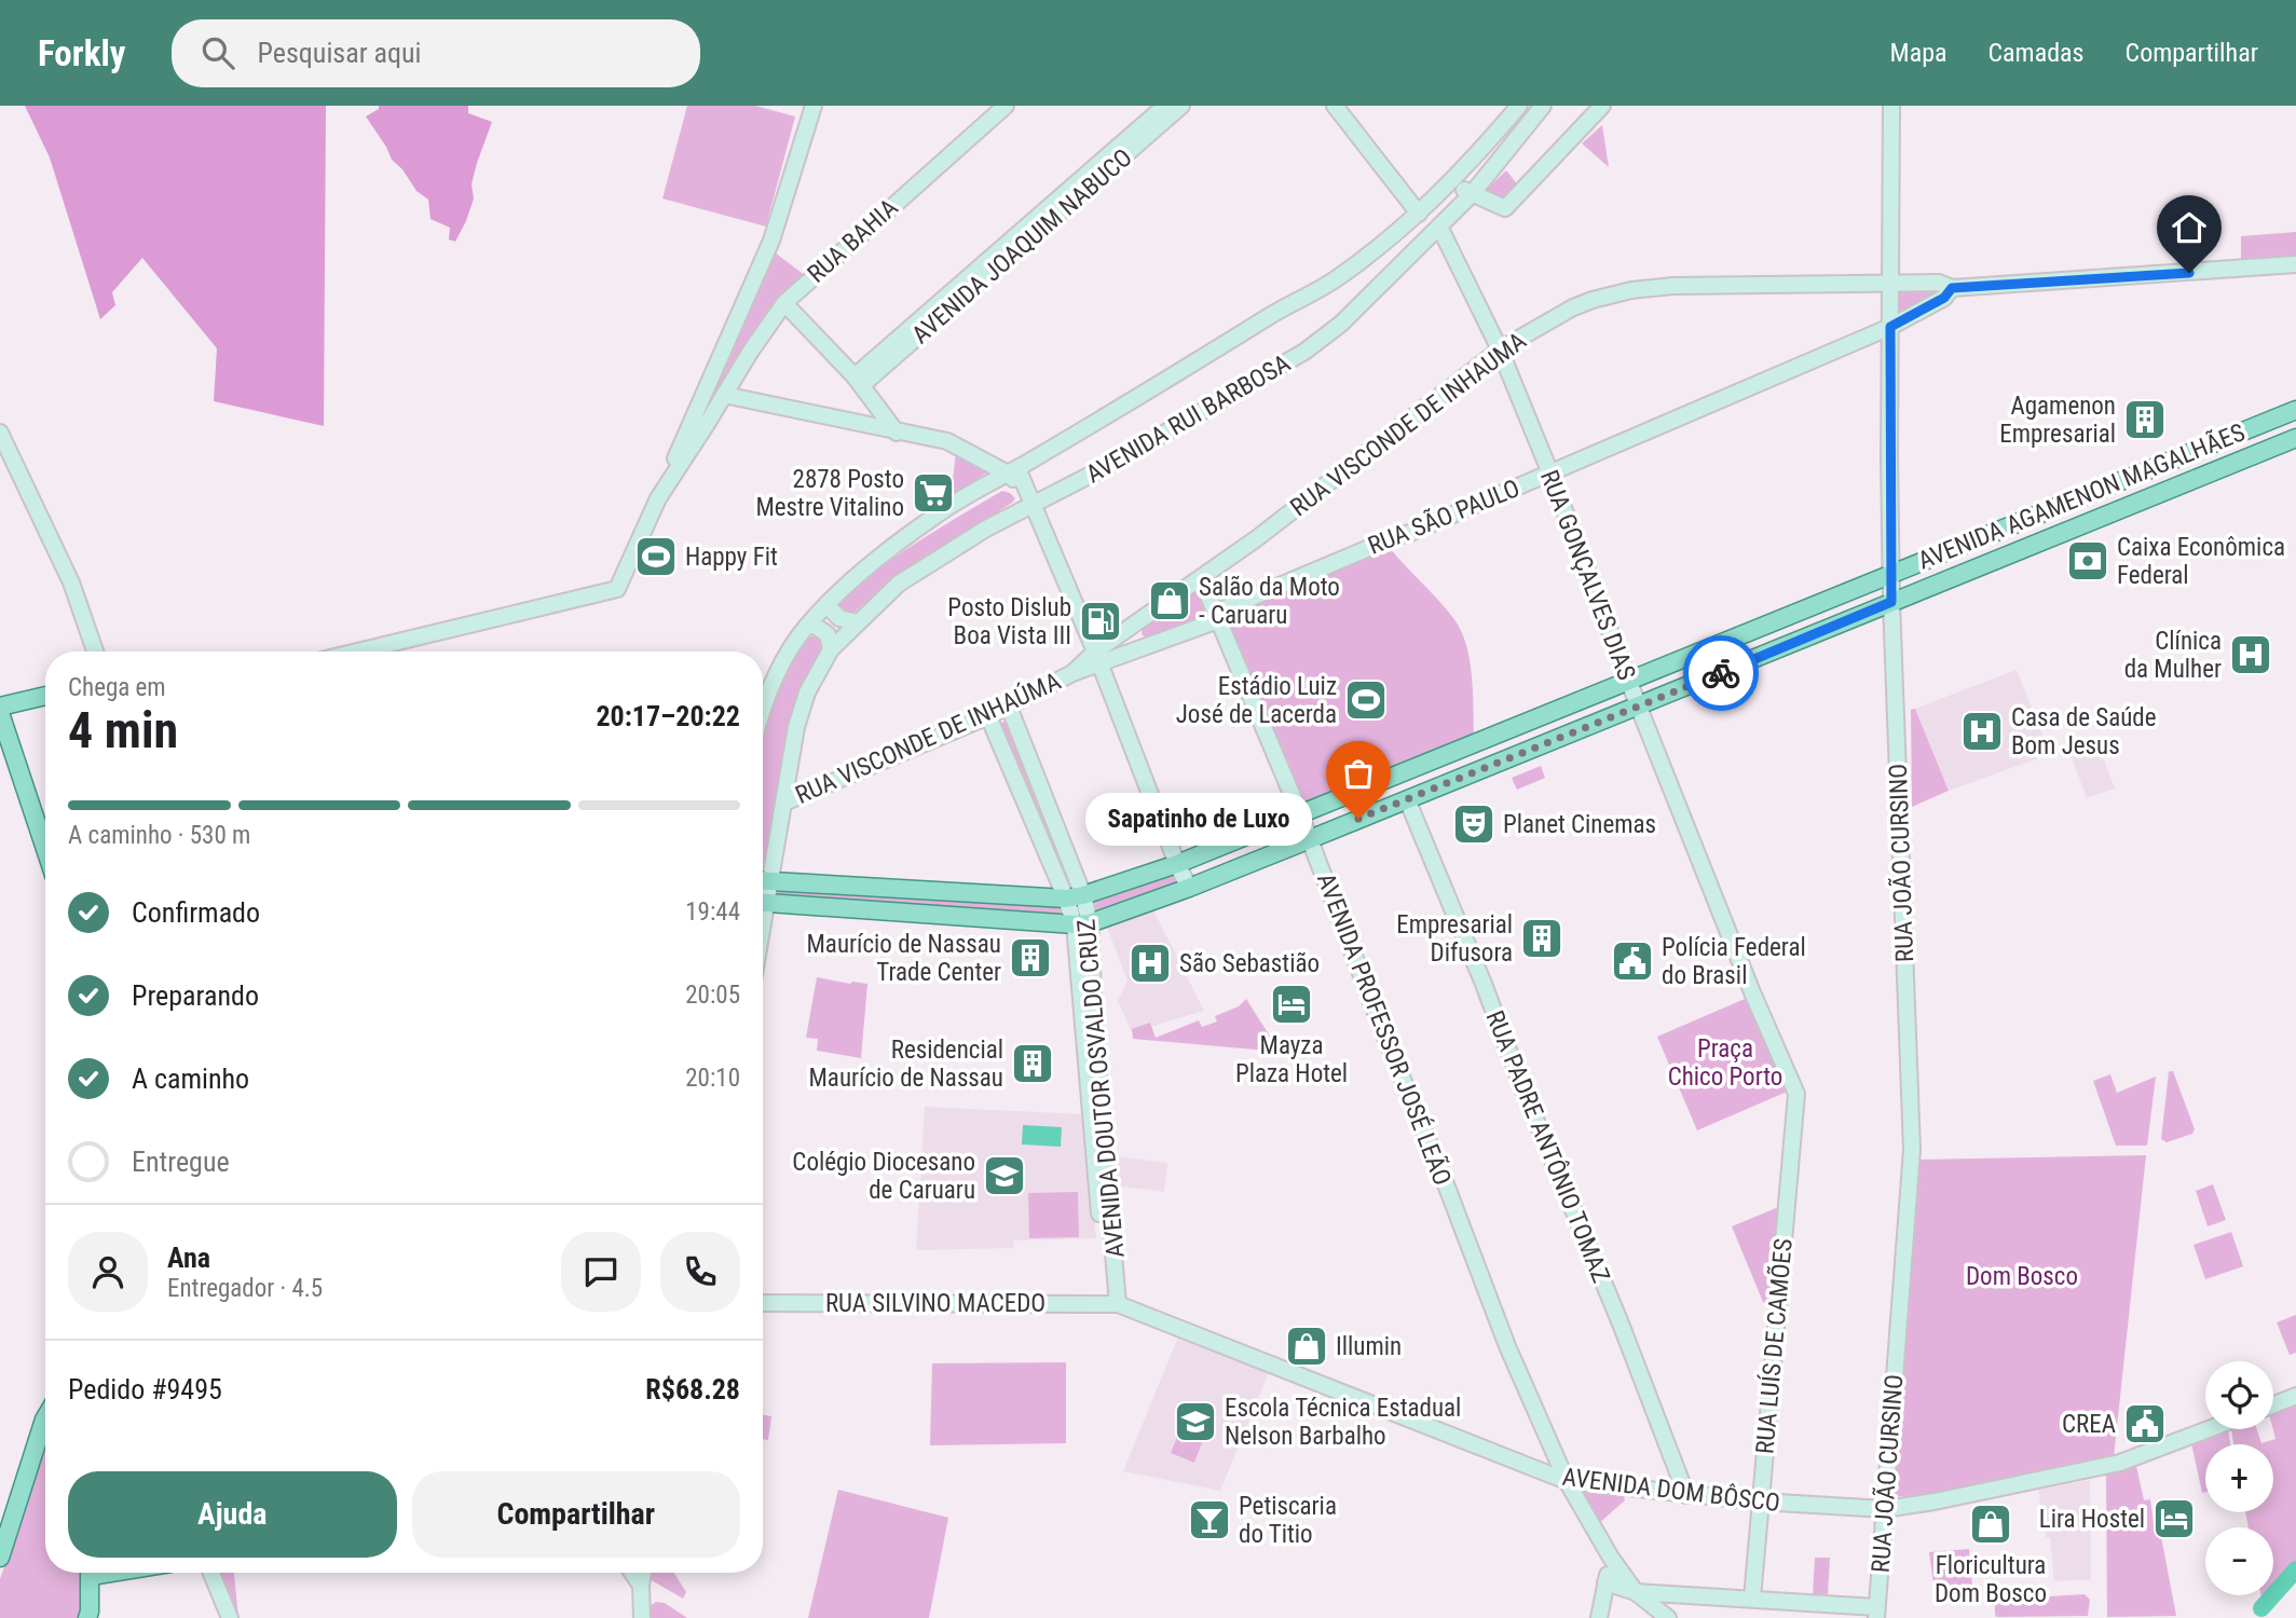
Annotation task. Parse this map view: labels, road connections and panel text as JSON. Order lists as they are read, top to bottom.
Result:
{
  "streets": {
    "main road": ["AVENIDA AGAMENON MAGALHÃES"],
    "street": [
      "RUA BAHIA",
      "AVENIDA JOAQUIM NABUCO",
      "AVENIDA RUI BARBOSA",
      "RUA VISCONDE DE INHAUMA",
      "RUA SÃO PAULO",
      "RUA GONÇALVES DIAS",
      "RUA VISCONDE DE INHAÚMA",
      "RUA JOÃO CURSINO",
      "AVENIDA PROFESSOR JOSÉ LEÃO",
      "AVENIDA DOUTOR OSVALDO CRUZ",
      "RUA PADRE ANTÔNIO TOMAZ",
      "RUA SILVINO MACEDO",
      "RUA LUÍS DE CAMÕES",
      "AVENIDA DOM BÔSCO"
    ]
  },
  "crossings": [
    ["AVENIDA RUI BARBOSA", "RUA GONÇALVES DIAS"],
    ["AVENIDA RUI BARBOSA", "RUA VISCONDE DE INHAÚMA"],
    ["RUA VISCONDE DE INHAUMA", "RUA SÃO PAULO"],
    ["RUA VISCONDE DE INHAUMA", "RUA GONÇALVES DIAS"],
    ["RUA VISCONDE DE INHAUMA", "RUA VISCONDE DE INHAÚMA"],
    ["RUA VISCONDE DE INHAUMA", "RUA JOÃO CURSINO"],
    ["RUA VISCONDE DE INHAUMA", "AVENIDA PROFESSOR JOSÉ LEÃO"],
    ["AVENIDA AGAMENON MAGALHÃES", "RUA GONÇALVES DIAS"],
    ["AVENIDA AGAMENON MAGALHÃES", "RUA JOÃO CURSINO"],
    ["AVENIDA AGAMENON MAGALHÃES", "AVENIDA PROFESSOR JOSÉ LEÃO"],
    ["AVENIDA AGAMENON MAGALHÃES", "AVENIDA DOUTOR OSVALDO CRUZ"],
    ["AVENIDA AGAMENON MAGALHÃES", "RUA PADRE ANTÔNIO TOMAZ"],
    ["RUA SÃO PAULO", "RUA GONÇALVES DIAS"],
    ["RUA SÃO PAULO", "RUA VISCONDE DE INHAÚMA"],
    ["RUA SÃO PAULO", "RUA JOÃO CURSINO"],
    ["RUA SÃO PAULO", "AVENIDA PROFESSOR JOSÉ LEÃO"],
    ["RUA GONÇALVES DIAS", "RUA LUÍS DE CAMÕES"],
    ["RUA VISCONDE DE INHAÚMA", "AVENIDA DOUTOR OSVALDO CRUZ"],
    ["RUA JOÃO CURSINO", "AVENIDA DOM BÔSCO"],
    ["AVENIDA PROFESSOR JOSÉ LEÃO", "AVENIDA DOM BÔSCO"],
    ["AVENIDA DOUTOR OSVALDO CRUZ", "RUA SILVINO MACEDO"],
    ["AVENIDA DOUTOR OSVALDO CRUZ", "AVENIDA DOM BÔSCO"],
    ["RUA PADRE ANTÔNIO TOMAZ", "AVENIDA DOM BÔSCO"],
    ["RUA SILVINO MACEDO", "AVENIDA DOM BÔSCO"],
    ["RUA LUÍS DE CAMÕES", "AVENIDA DOM BÔSCO"]
  ],
  "parks": ["Praça Chico Porto", "Dom Bosco"],
  "places": {
    "building": [
      "Agamenon Empresarial",
      "Empresarial Difusora",
      "Maurício de Nassau Trade Center",
      "Residencial Maurício de Nassau"
    ],
    "supermarket": ["2878 Posto Mestre Vitalino"],
    "sports": ["Happy Fit", "Estádio Luiz José de Lacerda"],
    "bank": ["Caixa Econômica Federal"],
    "shop": ["Salão da Moto - Caruaru", "Illumin", "Floricultura Dom Bosco"],
    "fuel station": ["Posto Dislub Boa Vista III"],
    "hospital": ["Clínica da Mulher", "Casa de Saúde Bom Jesus", "São Sebastião"],
    "other": ["Sapatinho de Luxo"],
    "theatre": ["Planet Cinemas"],
    "public building": ["Polícia Federal do Brasil", "CREA"],
    "hotel": ["Mayza Plaza Hotel", "Lira Hostel"],
    "school or university": ["Colégio Diocesano de Caruaru", "Escola Técnica Estadual Nelson Barbalho"],
    "bar": ["Petiscaria do Titio"]
  },
  "page": {
    "header": "Forkly",
    "search": "Pesquisar aqui",
    "nav": ["Mapa", "Camadas", "Compartilhar"],
    "heading": ["4 min", "Chega em", "20:17–20:22"],
    "panel": [
      "Ana",
      "Entregador · 4.5",
      "Pedido #9495",
      "R$68.28"
    ],
    "bar": "A caminho · 530 m",
    "bubble": "Sapatinho de Luxo",
    "list": [
      ["Confirmado", "19:44"],
      ["Preparando", "20:05"],
      ["A caminho", "20:10"],
      "Entregue"
    ],
    "map_buttons": ["+", "−"],
    "buttons": ["Ajuda", "Compartilhar"]
  }
}
